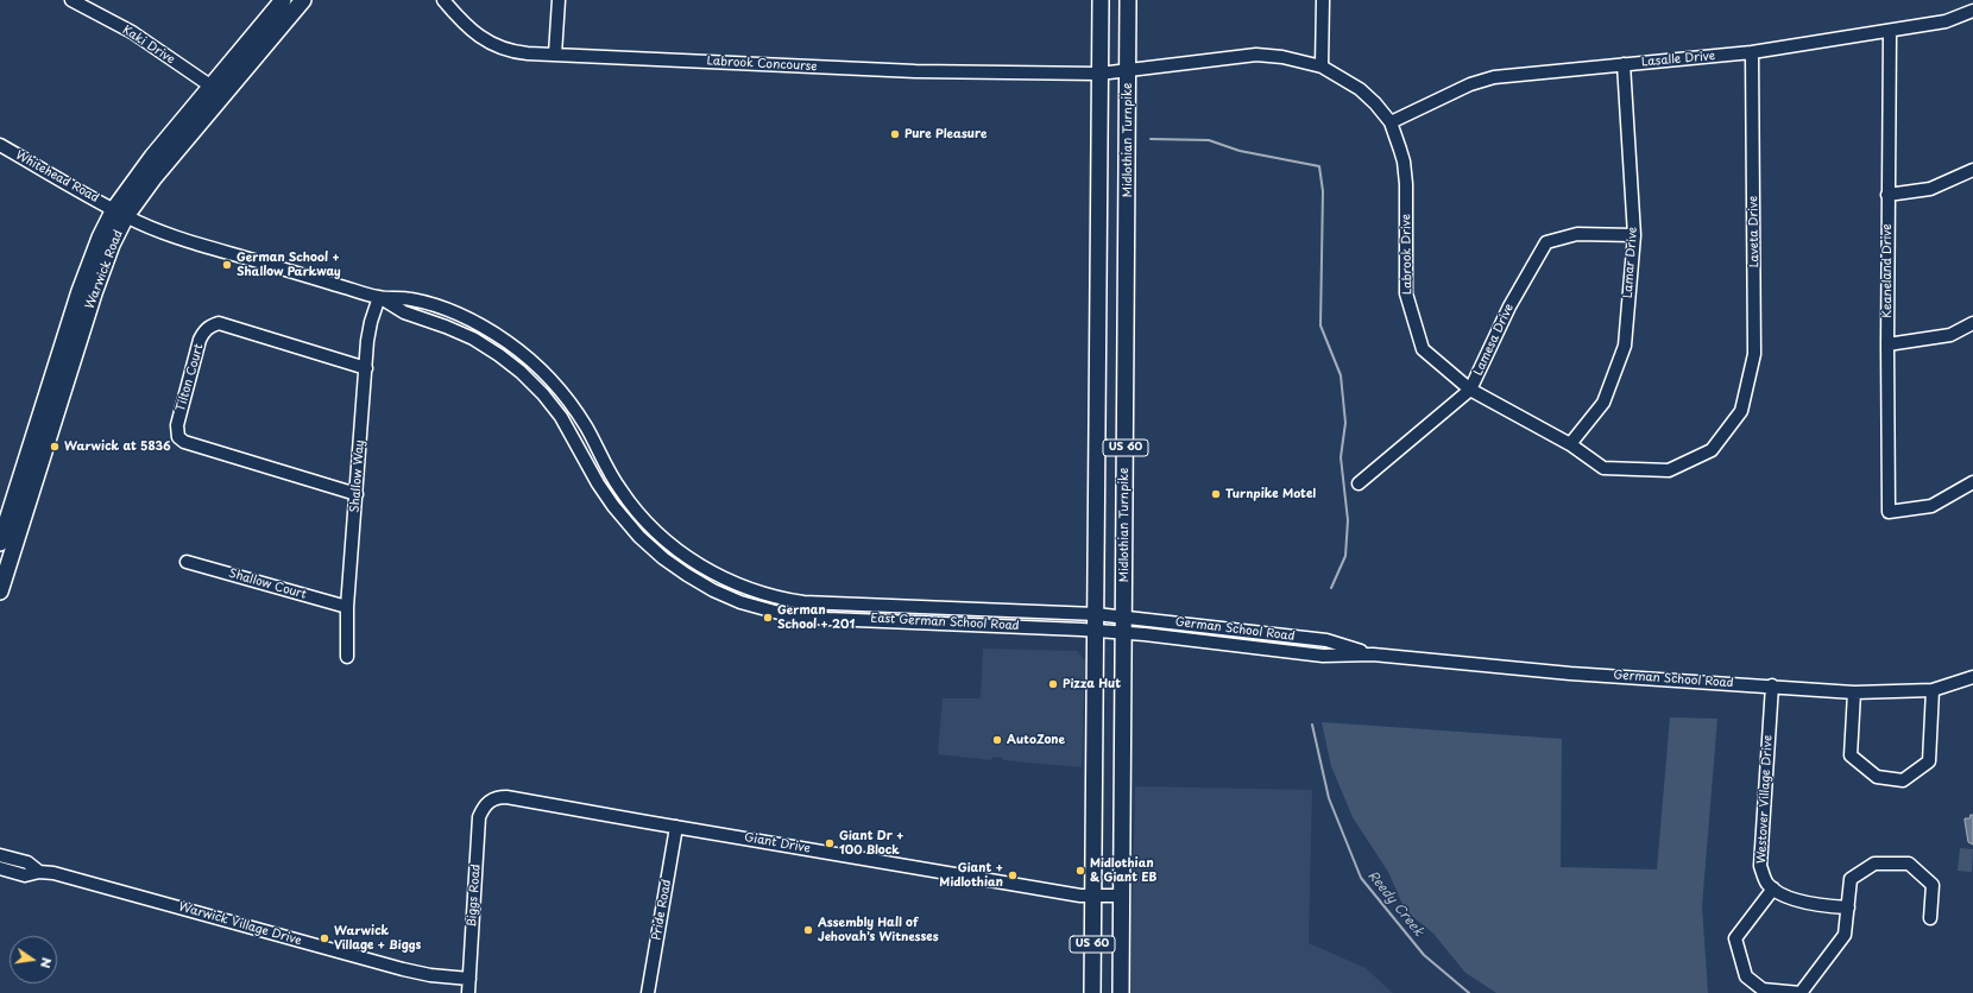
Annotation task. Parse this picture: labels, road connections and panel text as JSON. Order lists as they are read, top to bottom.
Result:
{
  "streets": {
    "main road": ["Midlothian Turnpike", "Warwick Road", "US 60"],
    "street": [
      "Kaki Drive",
      "Lasalle Drive",
      "Labrook Concourse",
      "Whitehead Road",
      "Laveta Drive",
      "Labrook Drive",
      "Lamar Drive",
      "Keaneland Drive",
      "Lamesa Drive",
      "Tilton Court",
      "Shallow Way",
      "Shallow Court",
      "East German School Road",
      "German School Road",
      "Westover Village Drive",
      "Giant Drive",
      "Biggs Road",
      "Pride Road",
      "Warwick Village Drive"
    ]
  },
  "crossings": [
    ["Kaki Drive", "Warwick Road"],
    ["Lasalle Drive", "Laveta Drive"],
    ["Lasalle Drive", "Labrook Drive"],
    ["Lasalle Drive", "Lamar Drive"],
    ["Lasalle Drive", "Keaneland Drive"],
    ["Labrook Concourse", "Labrook Drive"],
    ["Labrook Concourse", "US 60"],
    ["Midlothian Turnpike", "Labrook Drive"],
    ["Midlothian Turnpike", "German School Road"],
    ["Midlothian Turnpike", "Giant Drive"],
    ["Whitehead Road", "Warwick Road"],
    ["Whitehead Road", "East German School Road"],
    ["Laveta Drive", "Labrook Drive"],
    ["Labrook Drive", "Lamar Drive"],
    ["Labrook Drive", "Lamesa Drive"],
    ["Labrook Drive", "US 60"],
    ["Lamar Drive", "Lamesa Drive"],
    ["Warwick Road", "East German School Road"],
    ["Tilton Court", "Shallow Way"],
    ["US 60", "East German School Road"],
    ["US 60", "German School Road"],
    ["US 60", "Giant Drive"],
    ["Shallow Way", "Shallow Court"],
    ["Shallow Way", "East German School Road"],
    ["East German School Road", "German School Road"],
    ["German School Road", "Westover Village Drive"],
    ["Giant Drive", "Biggs Road"],
    ["Giant Drive", "Pride Road"],
    ["Biggs Road", "Warwick Village Drive"]
  ],
  "water": ["Reedy Creek"],
  "places": [
    "Pure Pleasure",
    "German School + Shallow Parkway",
    "Warwick at 5836",
    "Turnpike Motel",
    "German School + 201",
    "Pizza Hut",
    "AutoZone",
    "Giant Dr + 100 Block",
    "Midlothian & Giant EB",
    "Giant + Midlothian",
    "Assembly Hall of Jehovah's Witnesses",
    "Warwick Village + Biggs"
  ],
  "north": "right"
}
